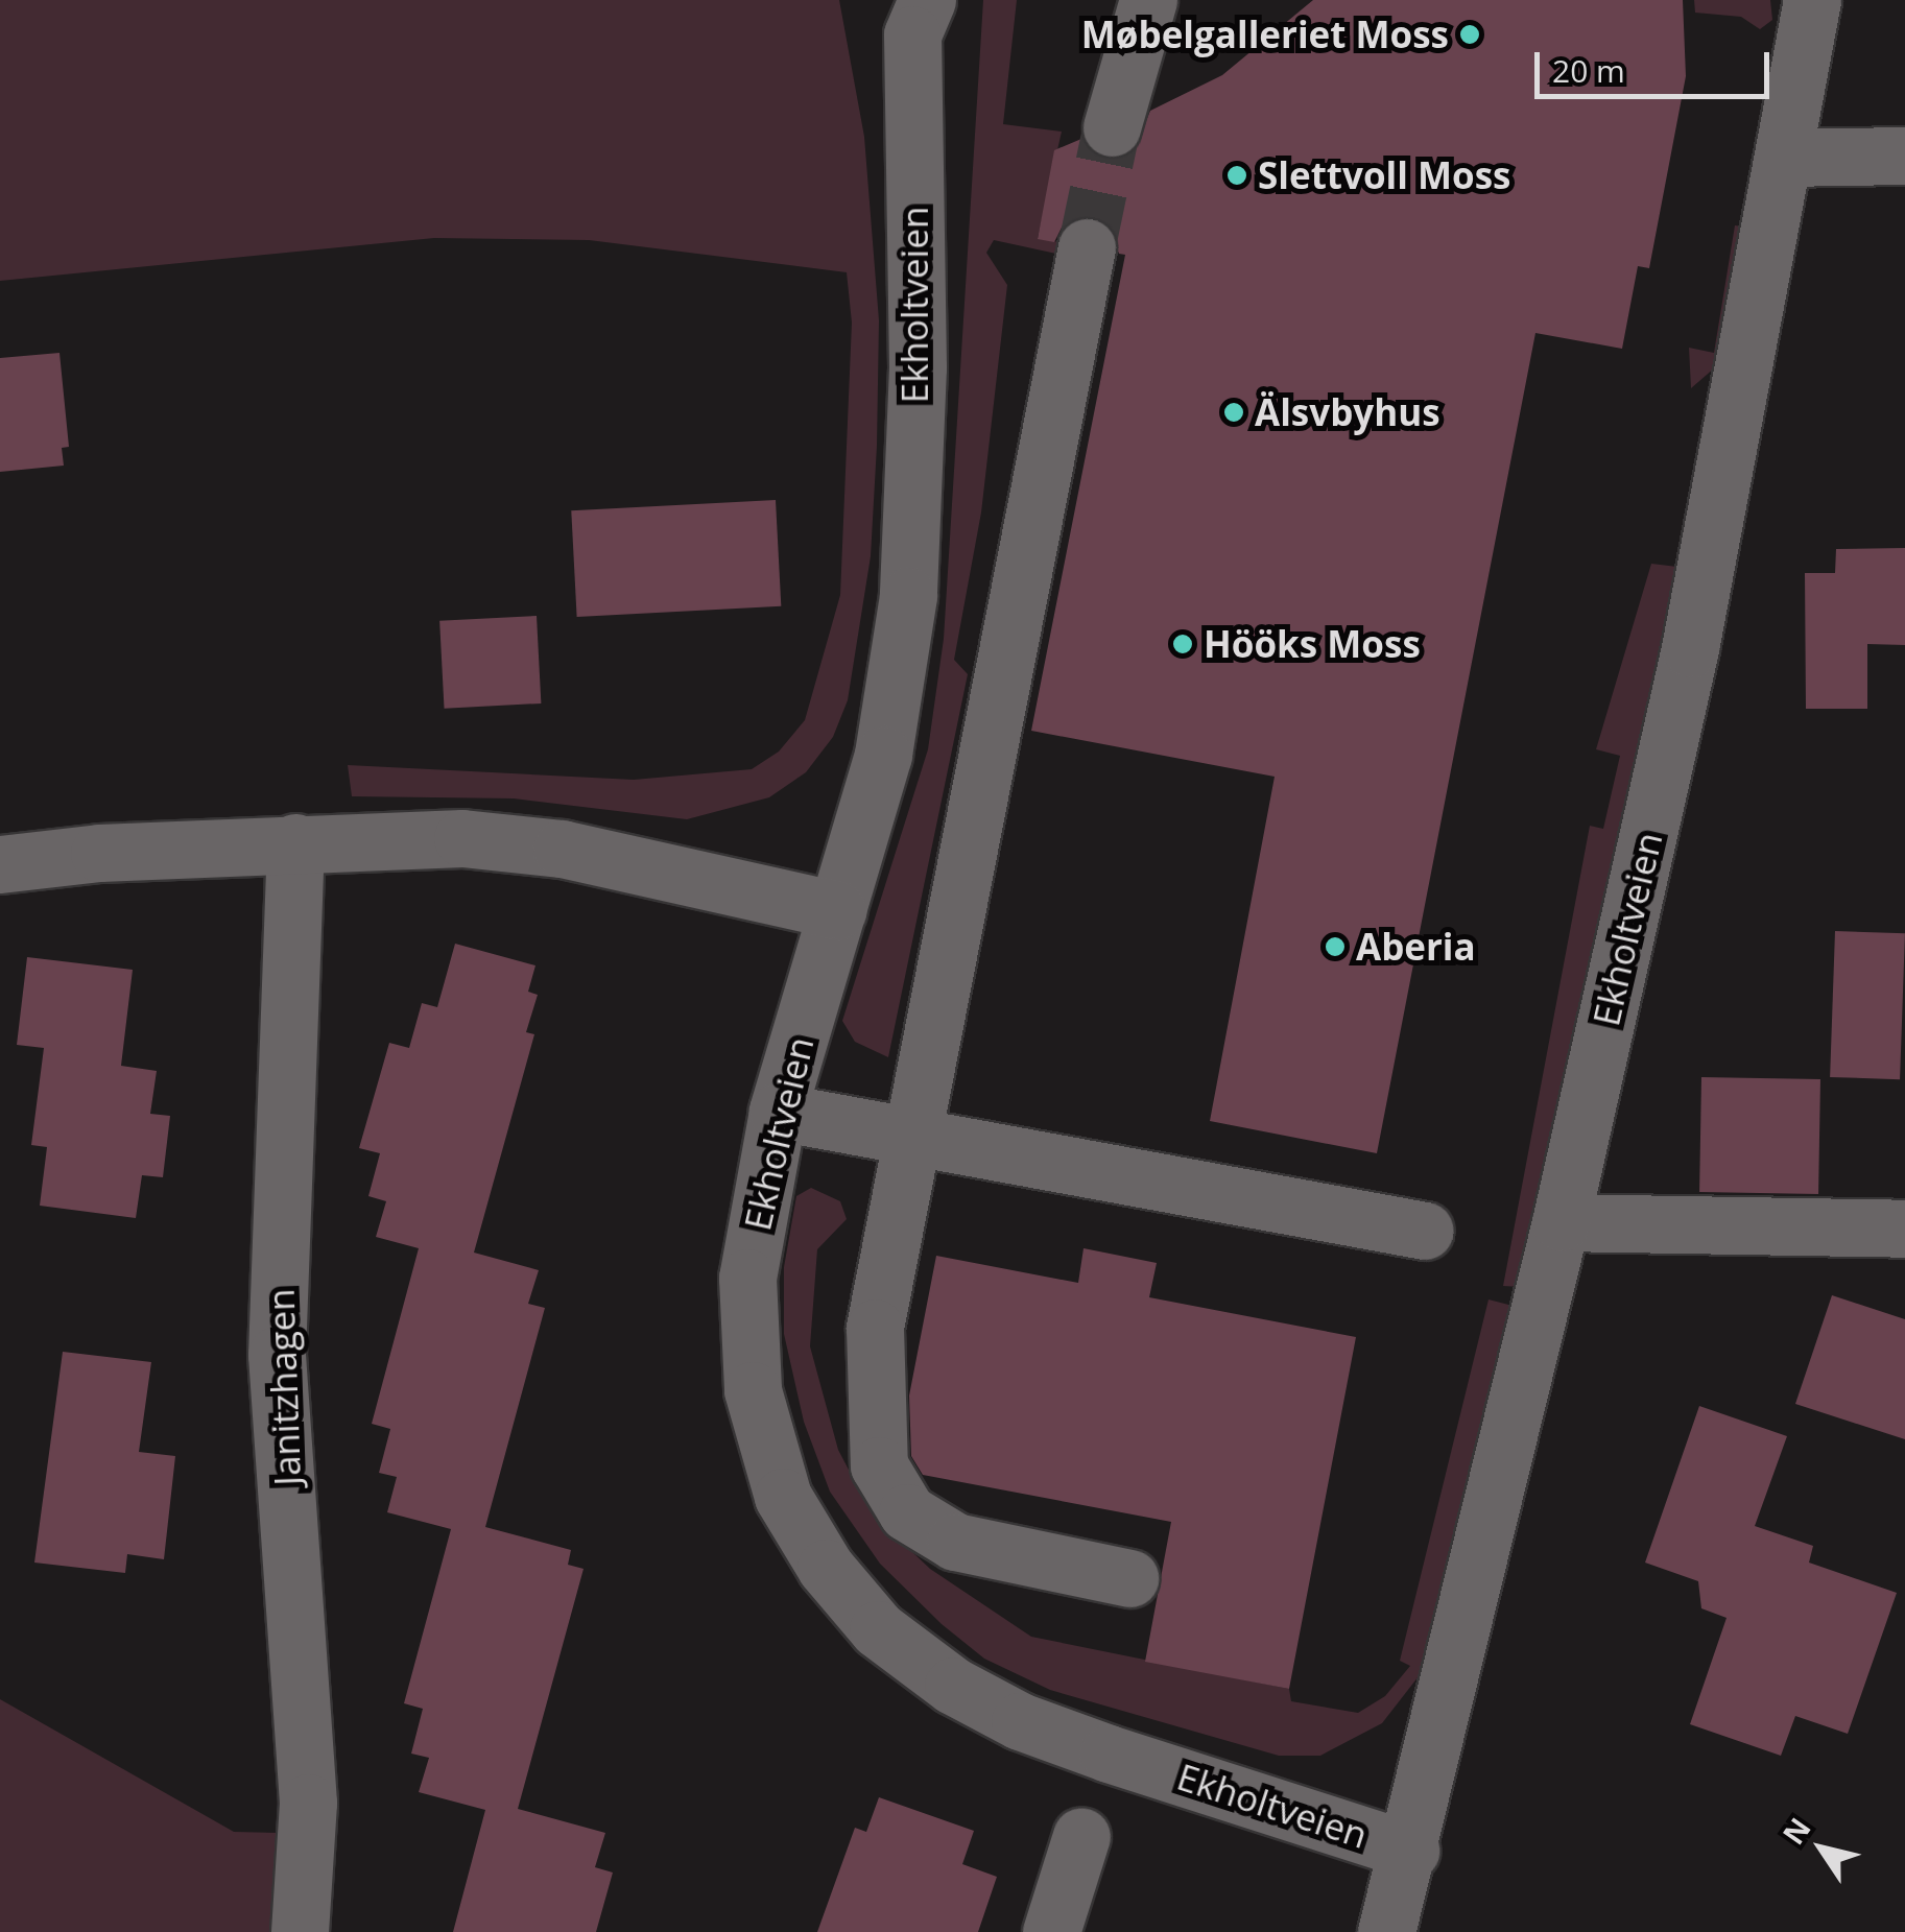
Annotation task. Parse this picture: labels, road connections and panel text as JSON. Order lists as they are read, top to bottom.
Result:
{
  "streets": {
    "street": ["Ekholtveien", "Janitzhagen"]
  },
  "places": [
    "Møbelgalleriet Moss",
    "Slettvoll Moss",
    "Älsvbyhus",
    "Hööks Moss",
    "Aberia"
  ],
  "scale_bar": "20 m",
  "north": "top left"
}
